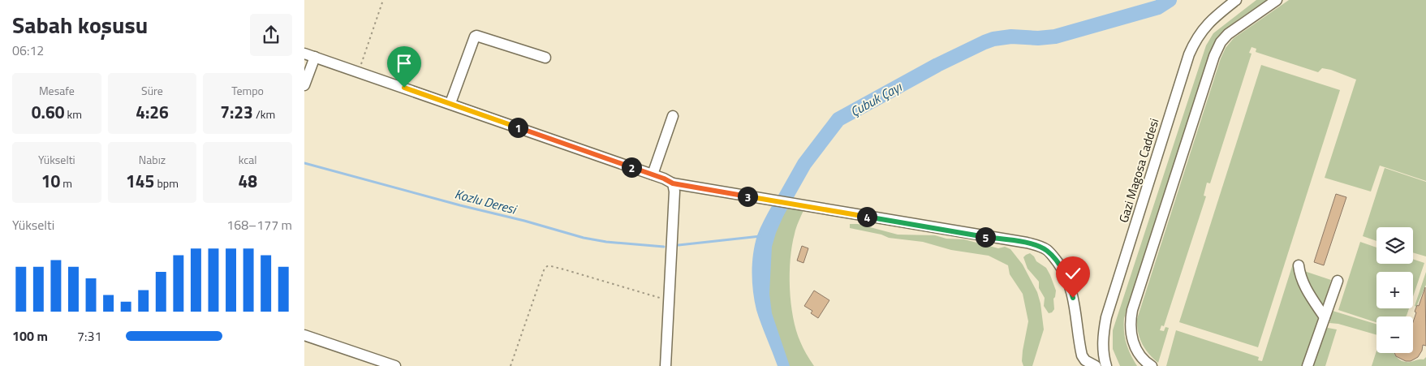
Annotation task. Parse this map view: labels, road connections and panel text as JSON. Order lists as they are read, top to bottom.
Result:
{
  "streets": {
    "street": ["Gazi Magosa Caddesi"]
  },
  "water": ["Çubuk Çayı", "Kozlu Deresi"],
  "page": {
    "heading": ["Sabah koşusu", "06:12"],
    "stats": [
      ["Mesafe", "0.60 km"],
      ["Süre", "4:26"],
      ["Tempo", "7:23 /km"],
      ["Yükselti", "10 m"],
      ["Nabız", "145 bpm"],
      ["kcal", "48"]
    ],
    "pins": [
      "1",
      "2",
      "3",
      "4",
      "5"
    ],
    "chart": ["Yükselti", "168–177 m"],
    "map_buttons": ["+", "−"],
    "list": [
      {
        "name": "100 m",
        "note": "7:31"
      }
    ]
  }
}
